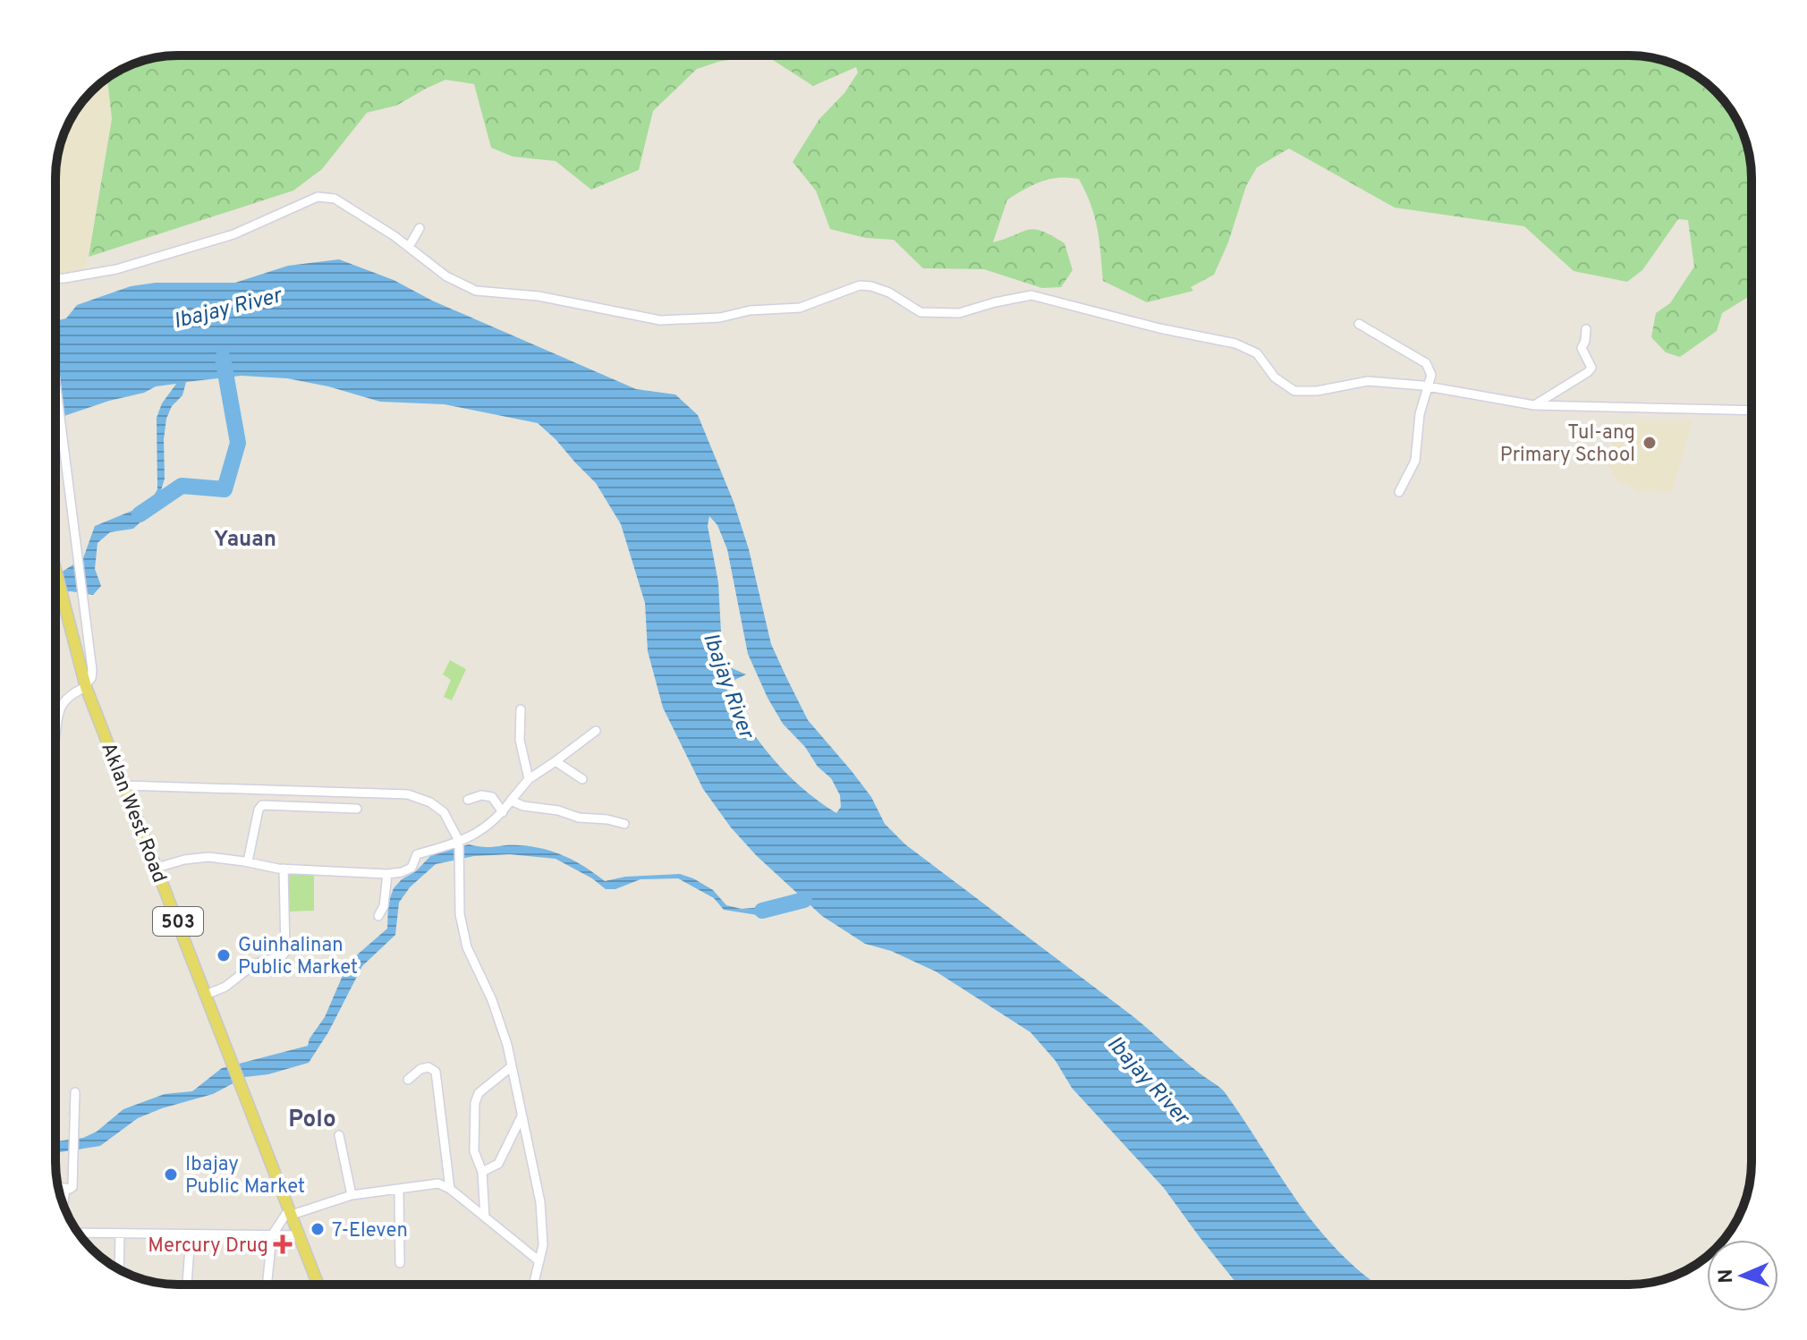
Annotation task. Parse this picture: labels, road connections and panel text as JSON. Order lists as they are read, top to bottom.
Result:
{
  "streets": {
    "main road": ["Aklan West Road", "503"]
  },
  "districts": ["Yauan", "Polo"],
  "water": ["Ibajay River"],
  "places": {
    "other": [
      "Tul-ang Primary School",
      "Guinhalinan Public Market",
      "Ibajay Public Market",
      "7-Eleven"
    ],
    "health": ["Mercury Drug"]
  },
  "north": "left"
}
